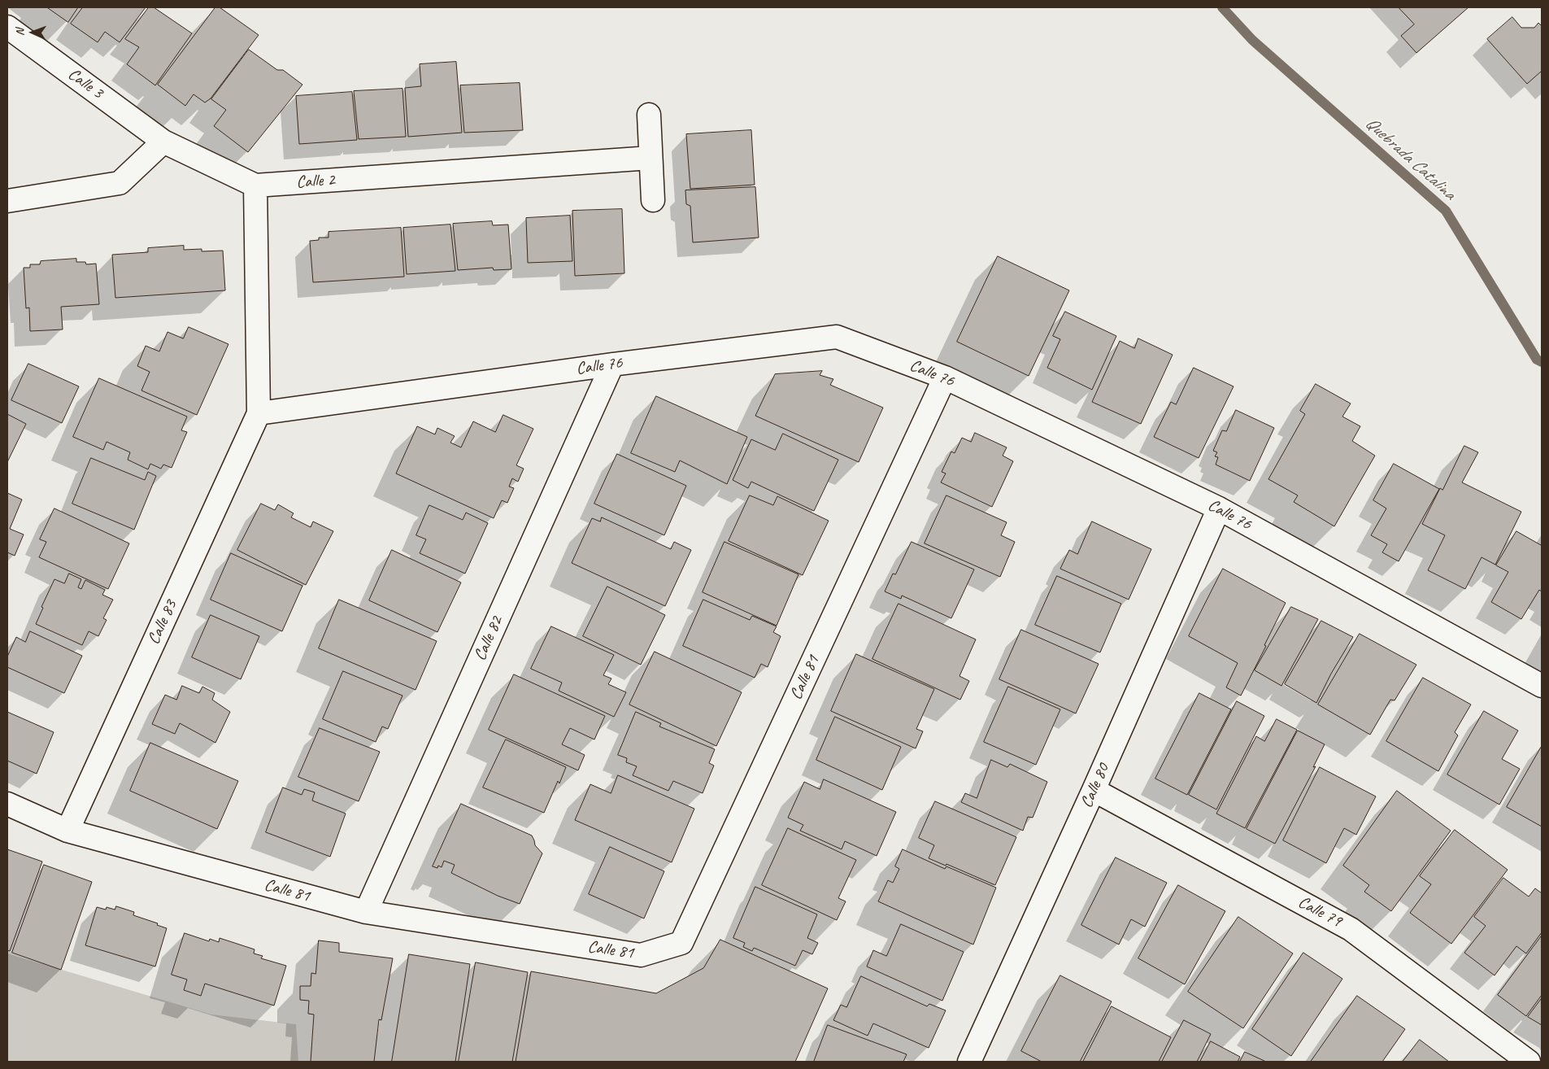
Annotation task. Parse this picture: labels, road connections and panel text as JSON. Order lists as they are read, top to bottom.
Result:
{
  "streets": {
    "street": [
      "Calle 3",
      "Calle 2",
      "Calle 76",
      "Calle 83",
      "Calle 82",
      "Calle 81",
      "Calle 80",
      "Calle 79"
    ]
  },
  "crossings": [
    ["Calle 3", "Calle 2"],
    ["Calle 76", "Calle 83"],
    ["Calle 76", "Calle 82"],
    ["Calle 76", "Calle 81"],
    ["Calle 76", "Calle 80"],
    ["Calle 83", "Calle 81"],
    ["Calle 82", "Calle 81"],
    ["Calle 80", "Calle 79"]
  ],
  "water": ["Quebrada Catalina"],
  "north": "left"
}
